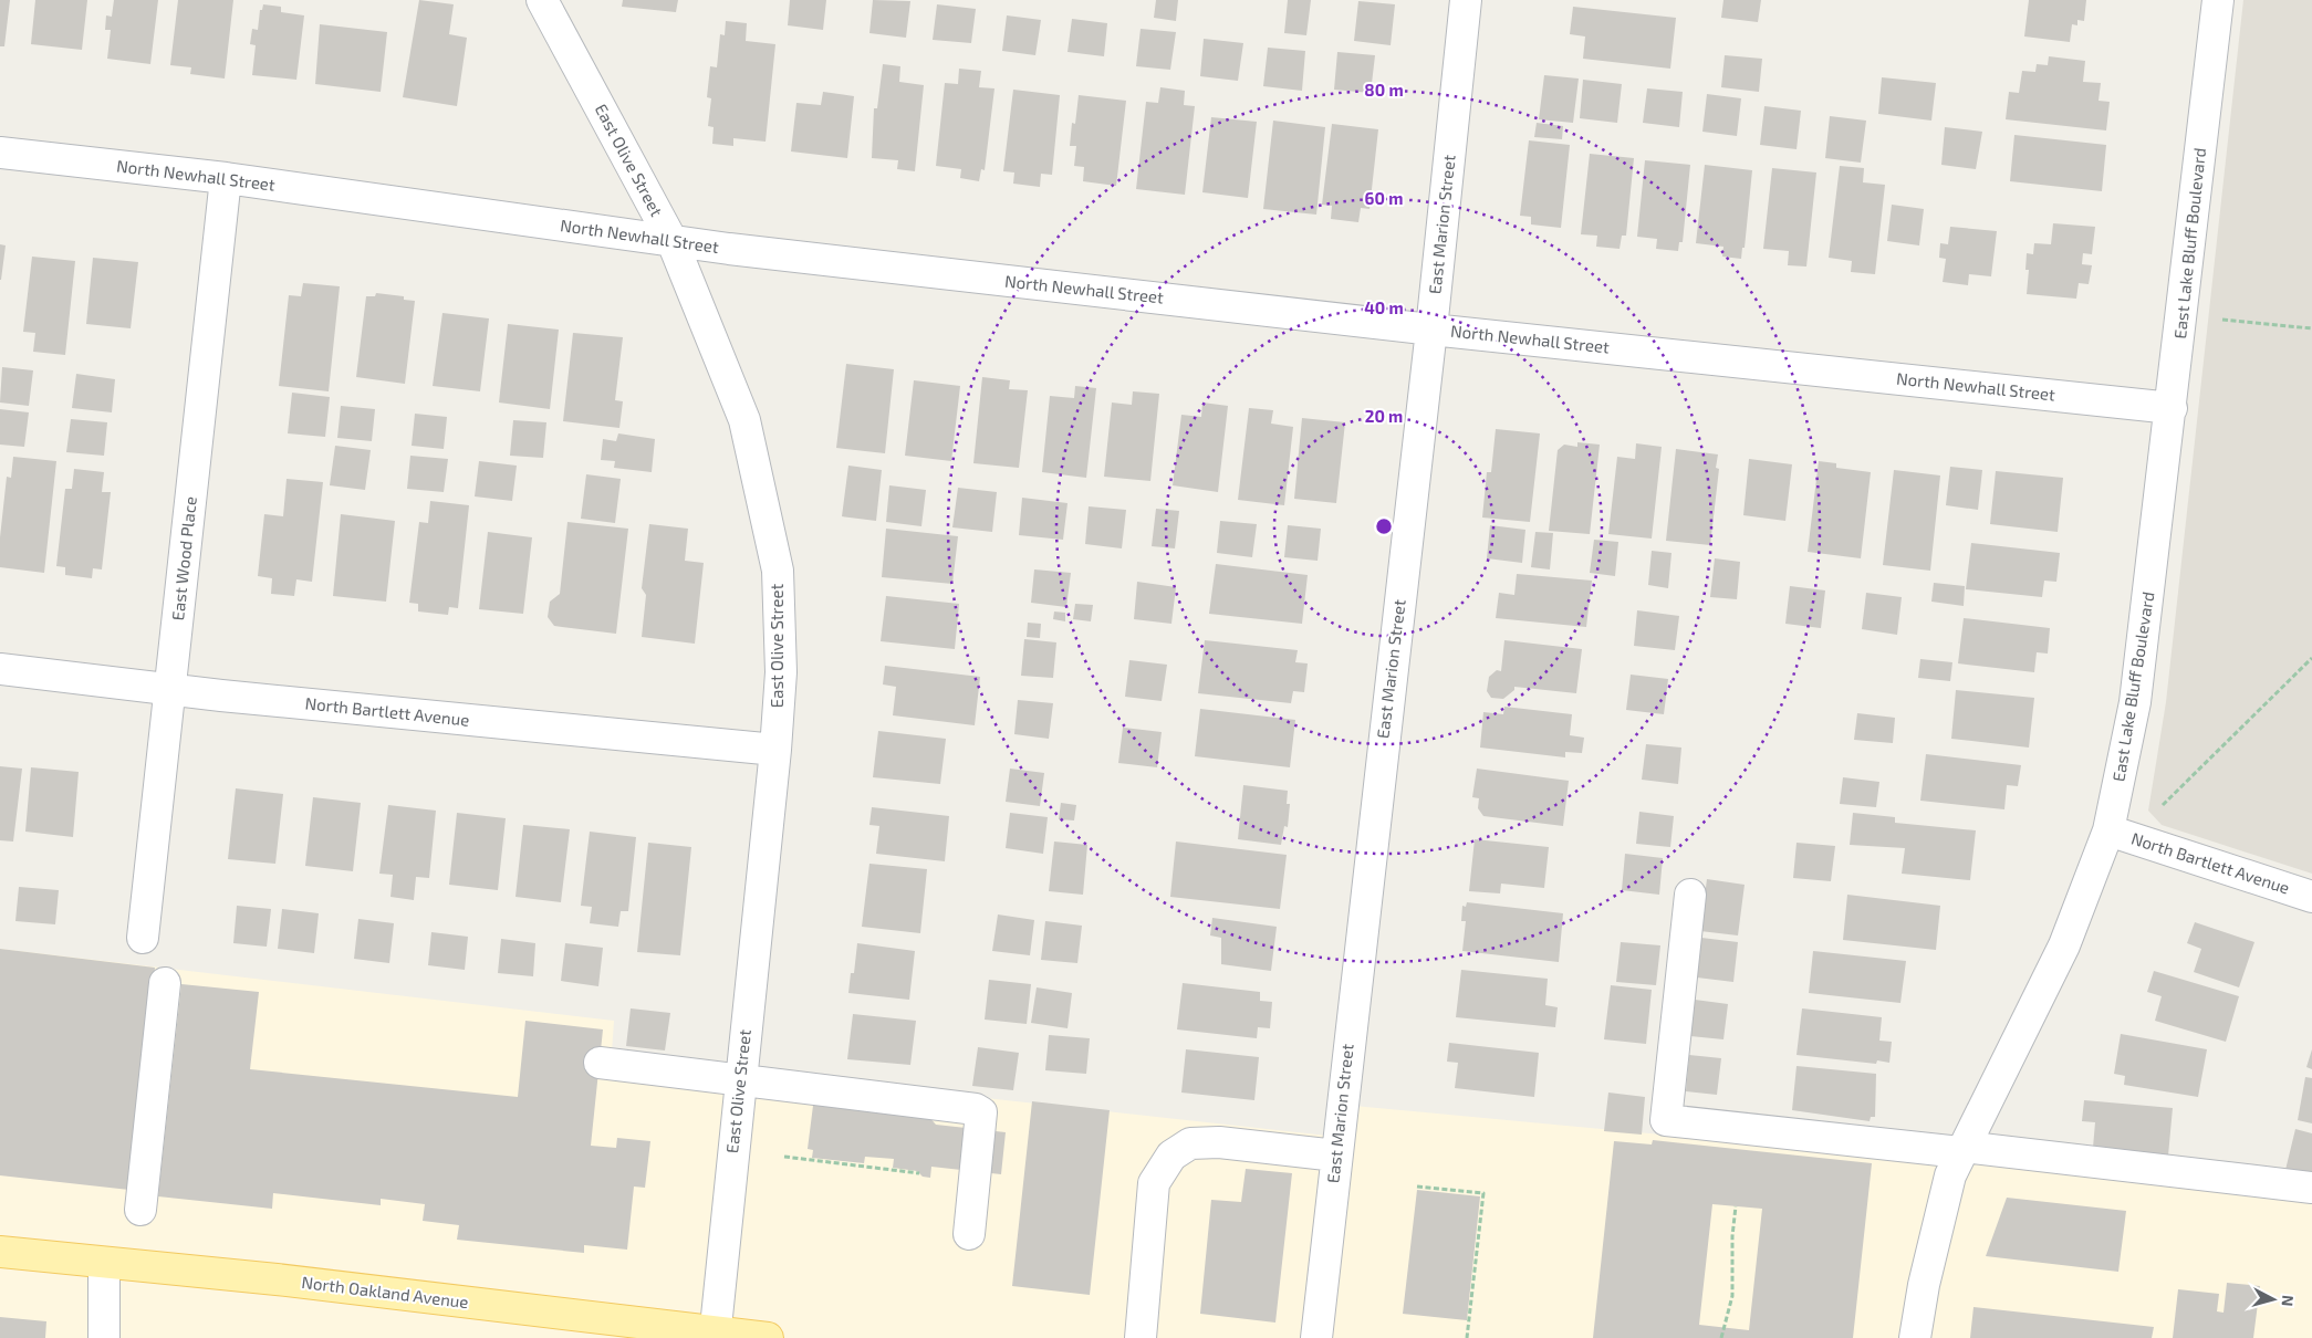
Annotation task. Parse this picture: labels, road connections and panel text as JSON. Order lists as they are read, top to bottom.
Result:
{
  "streets": {
    "main road": ["North Oakland Avenue"],
    "street": [
      "East Olive Street",
      "North Newhall Street",
      "East Marion Street",
      "East Lake Bluff Boulevard",
      "East Wood Place",
      "North Bartlett Avenue"
    ]
  },
  "crossings": [
    ["East Olive Street", "North Newhall Street"],
    ["East Olive Street", "North Bartlett Avenue"],
    ["East Olive Street", "North Oakland Avenue"],
    ["North Newhall Street", "East Marion Street"],
    ["North Newhall Street", "East Lake Bluff Boulevard"],
    ["North Newhall Street", "East Wood Place"],
    ["East Lake Bluff Boulevard", "North Bartlett Avenue"],
    ["East Wood Place", "North Bartlett Avenue"]
  ],
  "north": "right",
  "rings": [
    "80 m",
    "60 m",
    "40 m",
    "20 m"
  ]
}
